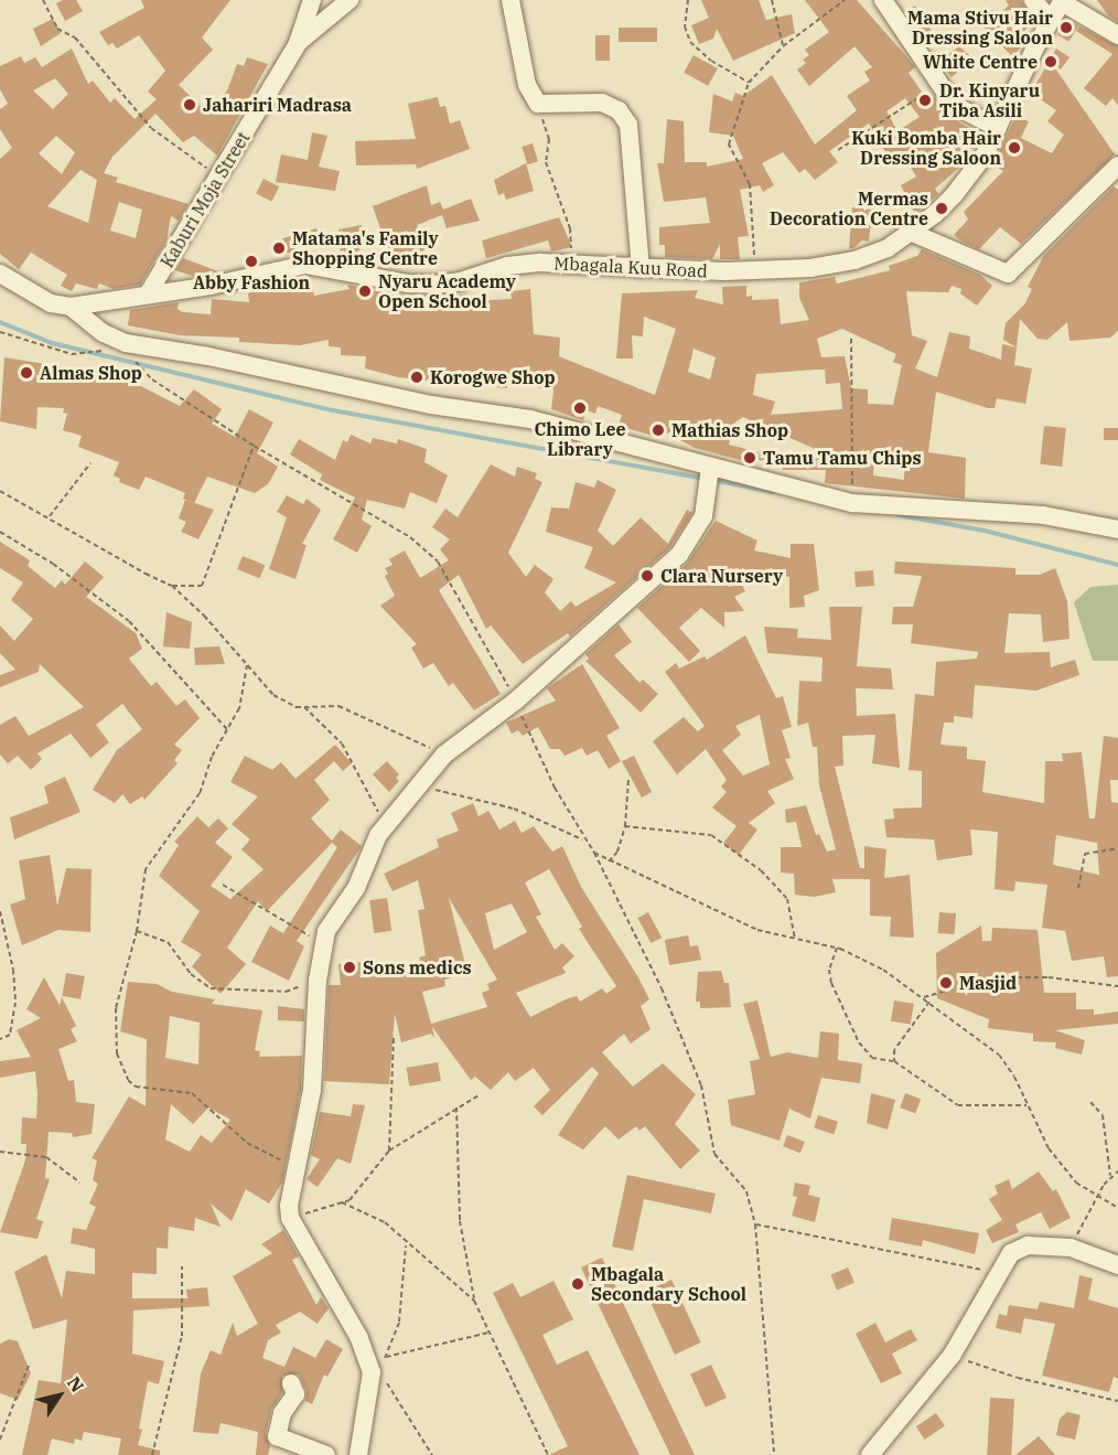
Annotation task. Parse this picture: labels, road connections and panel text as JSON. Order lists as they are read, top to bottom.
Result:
{
  "streets": {
    "street": ["Kaburi Moja Street", "Mbagala Kuu Road"]
  },
  "crossings": [
    ["Kaburi Moja Street", "Mbagala Kuu Road"]
  ],
  "places": [
    "Mama Stivu Hair Dressing Saloon",
    "White Centre",
    "Dr. Kinyaru Tiba Asili",
    "Jahariri Madrasa",
    "Kuki Bomba Hair Dressing Saloon",
    "Mermas Decoration Centre",
    "Matama's Family Shopping Centre",
    "Abby Fashion",
    "Nyaru Academy Open School",
    "Almas Shop",
    "Korogwe Shop",
    "Chimo Lee Library",
    "Mathias Shop",
    "Tamu Tamu Chips",
    "Clara Nursery",
    "Sons medics",
    "Masjid",
    "Mbagala Secondary School"
  ],
  "north": "top right"
}
